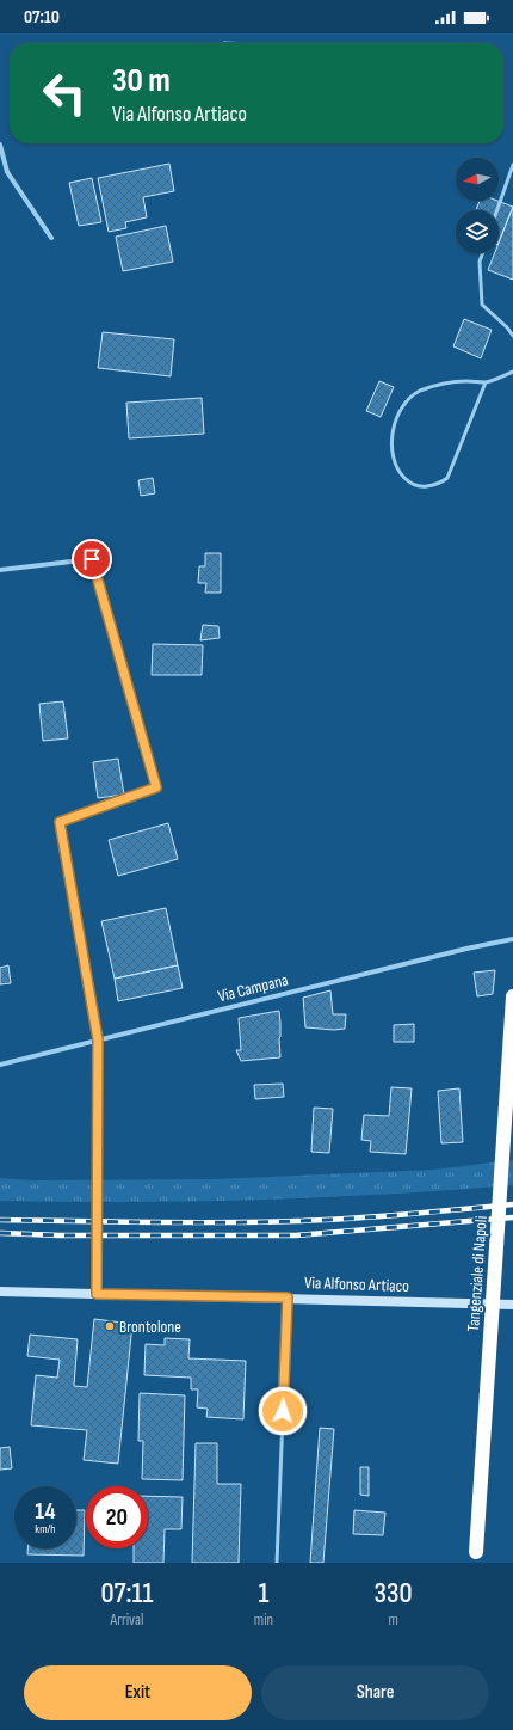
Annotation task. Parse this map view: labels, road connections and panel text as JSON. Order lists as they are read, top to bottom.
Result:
{
  "streets": {
    "highway": ["Tangenziale di Napoli"],
    "main road": ["Via Alfonso Artiaco"],
    "street": ["Via Campana"]
  },
  "places": ["Brontolone"],
  "north": "left",
  "page": {
    "status": "07:10",
    "turn": ["30 m", "Via Alfonso Artiaco"],
    "speed": "14 km/h",
    "limit": "20",
    "eta": [
      "07:11",
      "Arrival",
      "1",
      "min",
      "330",
      "m"
    ],
    "buttons": ["Exit", "Share"]
  }
}
